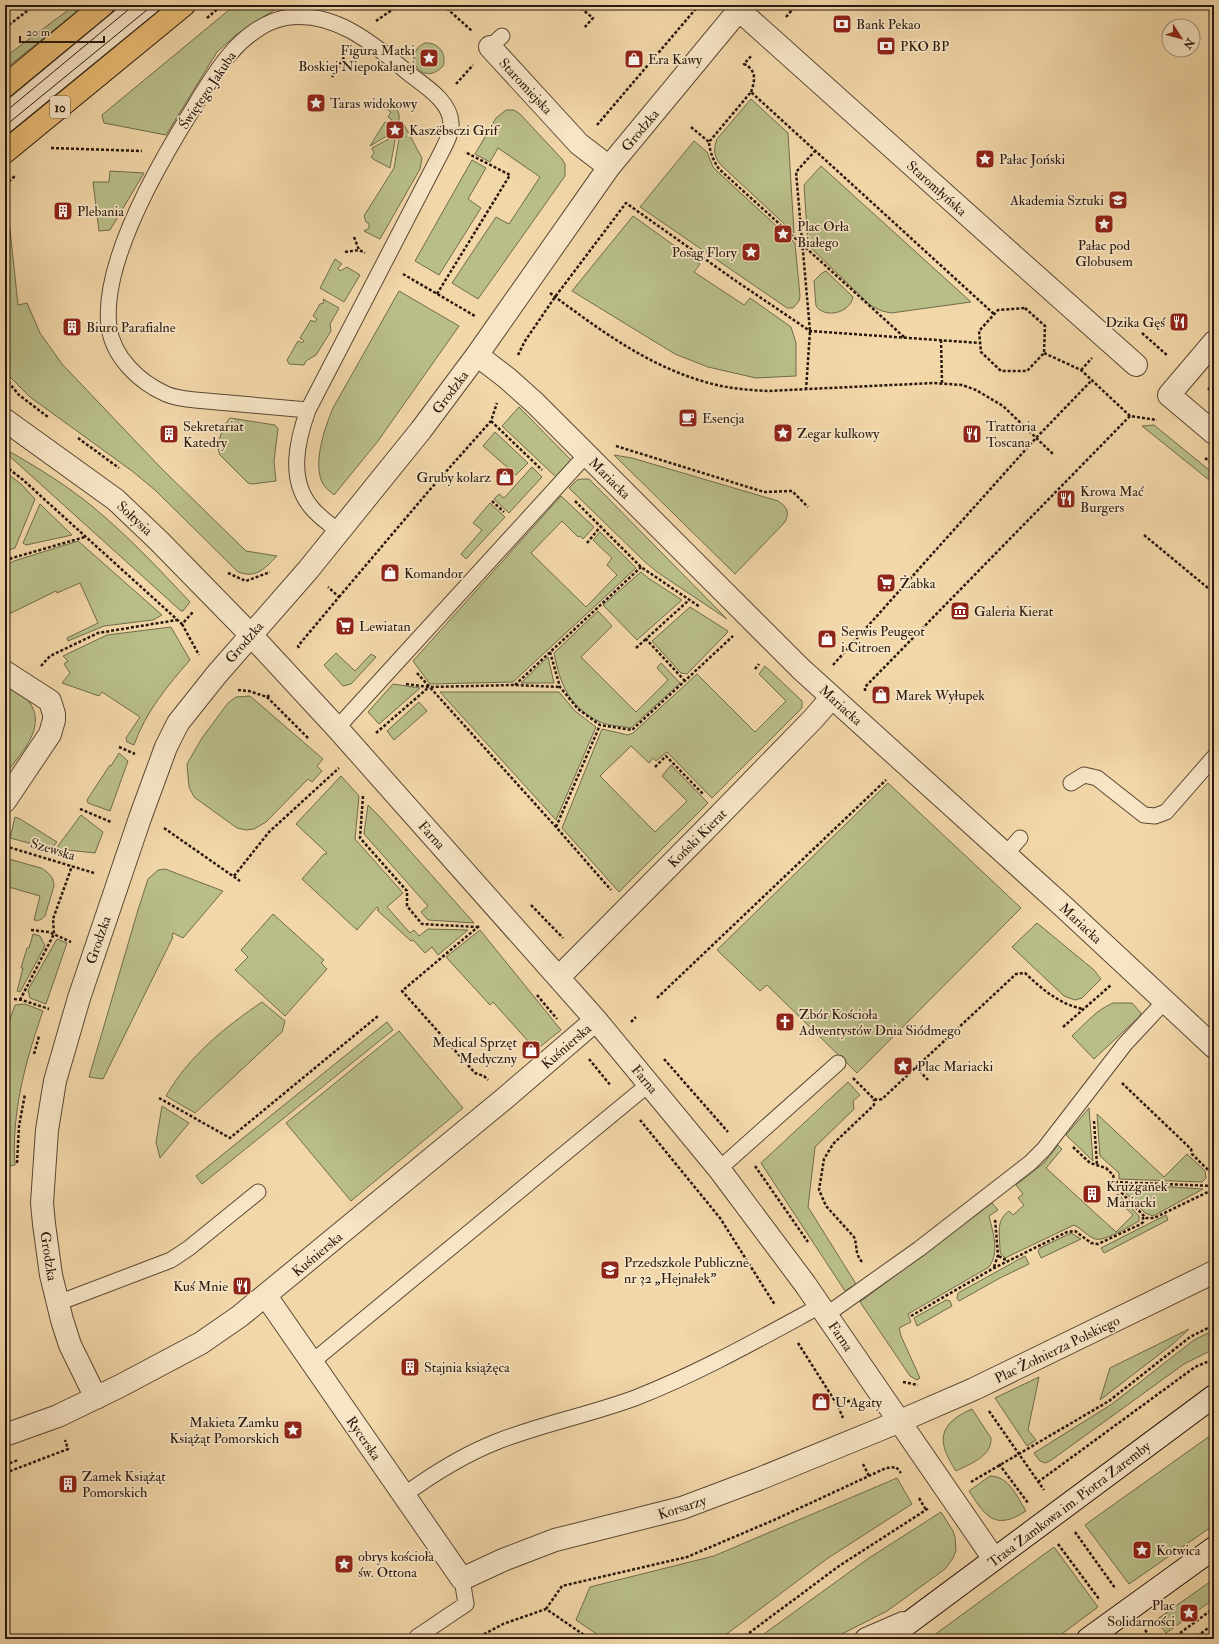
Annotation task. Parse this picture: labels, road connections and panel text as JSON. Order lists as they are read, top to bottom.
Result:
{
  "streets": {
    "main road": ["10"],
    "street": [
      "Staromiejska",
      "Grodzka",
      "Staromłyńska",
      "Mariacka",
      "Sołtysia",
      "Farna",
      "Koński Kierat",
      "Kuśnierska",
      "Plac Żołnierza Polskiego",
      "Rycerska",
      "Trasa Zamkowa im. Piotra Zaremby",
      "Korsarzy"
    ],
    "lane": ["Świętego Jakuba"],
    "path": ["Szewska"]
  },
  "crossings": [
    ["Staromiejska", "Grodzka"],
    ["Świętego Jakuba", "Grodzka"],
    ["Grodzka", "Staromłyńska"],
    ["Grodzka", "Mariacka"],
    ["Grodzka", "Sołtysia"],
    ["Grodzka", "Farna"],
    ["Grodzka", "Kuśnierska"],
    ["Mariacka", "Koński Kierat"],
    ["Sołtysia", "Farna"],
    ["Farna", "Koński Kierat"],
    ["Farna", "Kuśnierska"],
    ["Farna", "Plac Żołnierza Polskiego"],
    ["Farna", "Trasa Zamkowa im. Piotra Zaremby"],
    ["Farna", "Korsarzy"],
    ["Kuśnierska", "Rycerska"],
    ["Plac Żołnierza Polskiego", "Korsarzy"],
    ["Rycerska", "Korsarzy"]
  ],
  "places": {
    "bank": ["Bank Pekao", "PKO BP"],
    "place": [
      "Figura Matki Boskiej Niepokalanej",
      "Taras widokowy",
      "Kaszëbsczi Grif",
      "Pałac Joński",
      "Pałac pod Globusem",
      "Plac Orła Białego",
      "Posąg Flory",
      "Zegar kulkowy",
      "Plac Mariacki",
      "Makieta Zamku Książąt Pomorskich",
      "Kotwica",
      "obrys kościoła św. Ottona",
      "Plac Solidarności"
    ],
    "shop": [
      "Era Kawy",
      "Gruby kolarz",
      "Komandor",
      "Serwis Peugeot i Citroen",
      "Marek Wyłupek",
      "Medical Sprzęt Medyczny",
      "U Agaty"
    ],
    "school or university": ["Akademia Sztuki", "Przedszkole Publiczne nr 32 „Hejnałek”"],
    "building": [
      "Plebania",
      "Biuro Parafialne",
      "Sekretariat Katedry",
      "Krużganek Mariacki",
      "Stajnia książęca",
      "Zamek Książąt Pomorskich"
    ],
    "restaurant": [
      "Dzika Gęś",
      "Trattoria Toscana",
      "Krowa Mać Burgers",
      "Kuś Mnie"
    ],
    "cafe": ["Esencja"],
    "supermarket": ["Żabka", "Lewiatan"],
    "museum": ["Galeria Kierat"],
    "church": ["Zbór Kościoła Adwentystów Dnia Siódmego"]
  },
  "scale_bar": "20 m",
  "north": "bottom right"
}
